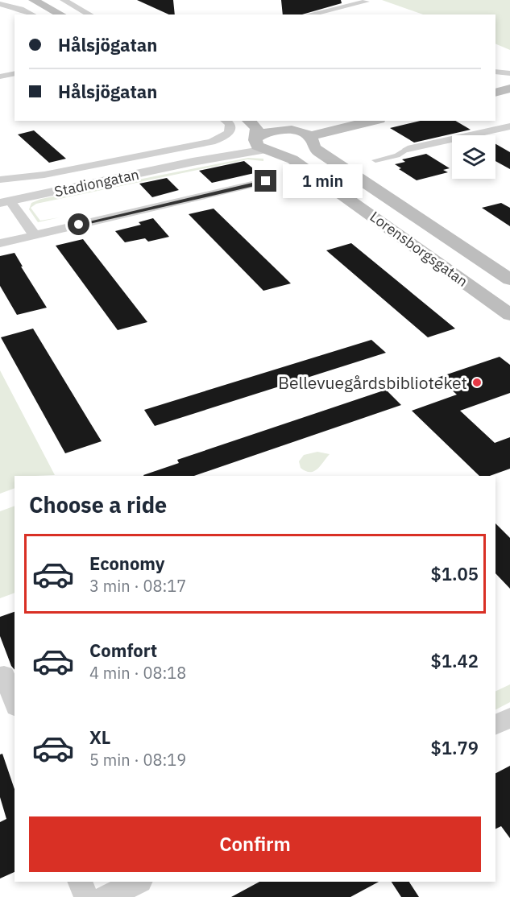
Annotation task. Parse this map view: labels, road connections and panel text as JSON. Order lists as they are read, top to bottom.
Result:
{
  "streets": {
    "main road": ["Lorensborgsgatan"],
    "street": ["Stadiongatan"]
  },
  "crossings": [
    ["Stadiongatan", "Lorensborgsgatan"]
  ],
  "places": ["Bellevuegårdsbiblioteket"],
  "page": {
    "banner": ["Hålsjögatan", "Hålsjögatan"],
    "bubble": "1 min",
    "heading": "Choose a ride",
    "list": [
      {
        "name": "Economy",
        "note": "3 min · 08:17",
        "value": "$1.05"
      },
      {
        "name": "Comfort",
        "note": "4 min · 08:18",
        "value": "$1.42"
      },
      {
        "name": "XL",
        "note": "5 min · 08:19",
        "value": "$1.79"
      }
    ],
    "buttons": "Confirm"
  }
}
